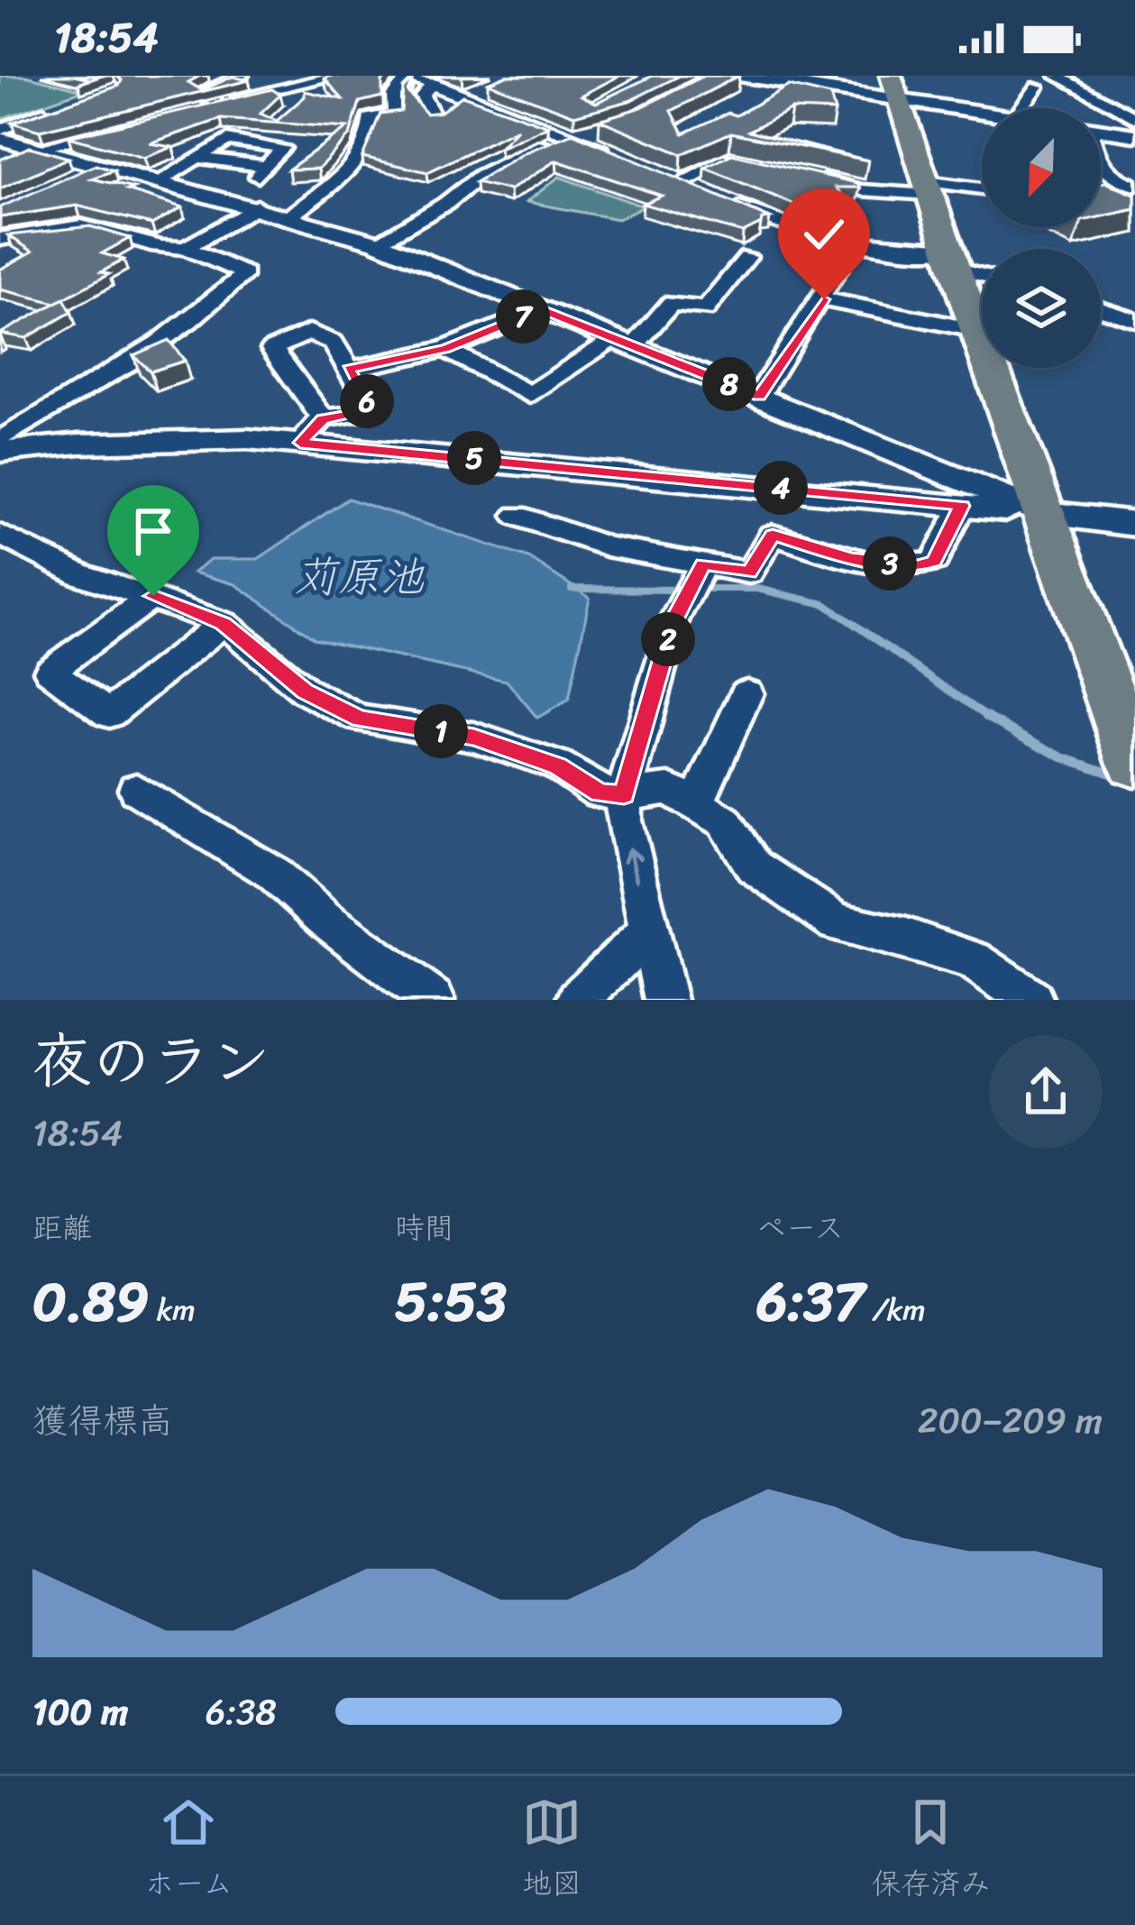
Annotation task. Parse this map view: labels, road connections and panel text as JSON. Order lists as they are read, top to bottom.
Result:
{
  "water": ["苅原池"],
  "north": "bottom left",
  "page": {
    "status": "18:54",
    "pins": [
      "7",
      "8",
      "6",
      "5",
      "4",
      "3",
      "2",
      "1"
    ],
    "heading": ["夜のラン", "18:54"],
    "stats": [
      ["距離", "0.89 km"],
      ["時間", "5:53"],
      ["ペース", "6:37 /km"]
    ],
    "chart": ["獲得標高", "200–209 m"],
    "list": [
      {
        "name": "100 m",
        "note": "6:38"
      }
    ],
    "tabs": ["ホーム", "地図", "保存済み"]
  }
}
